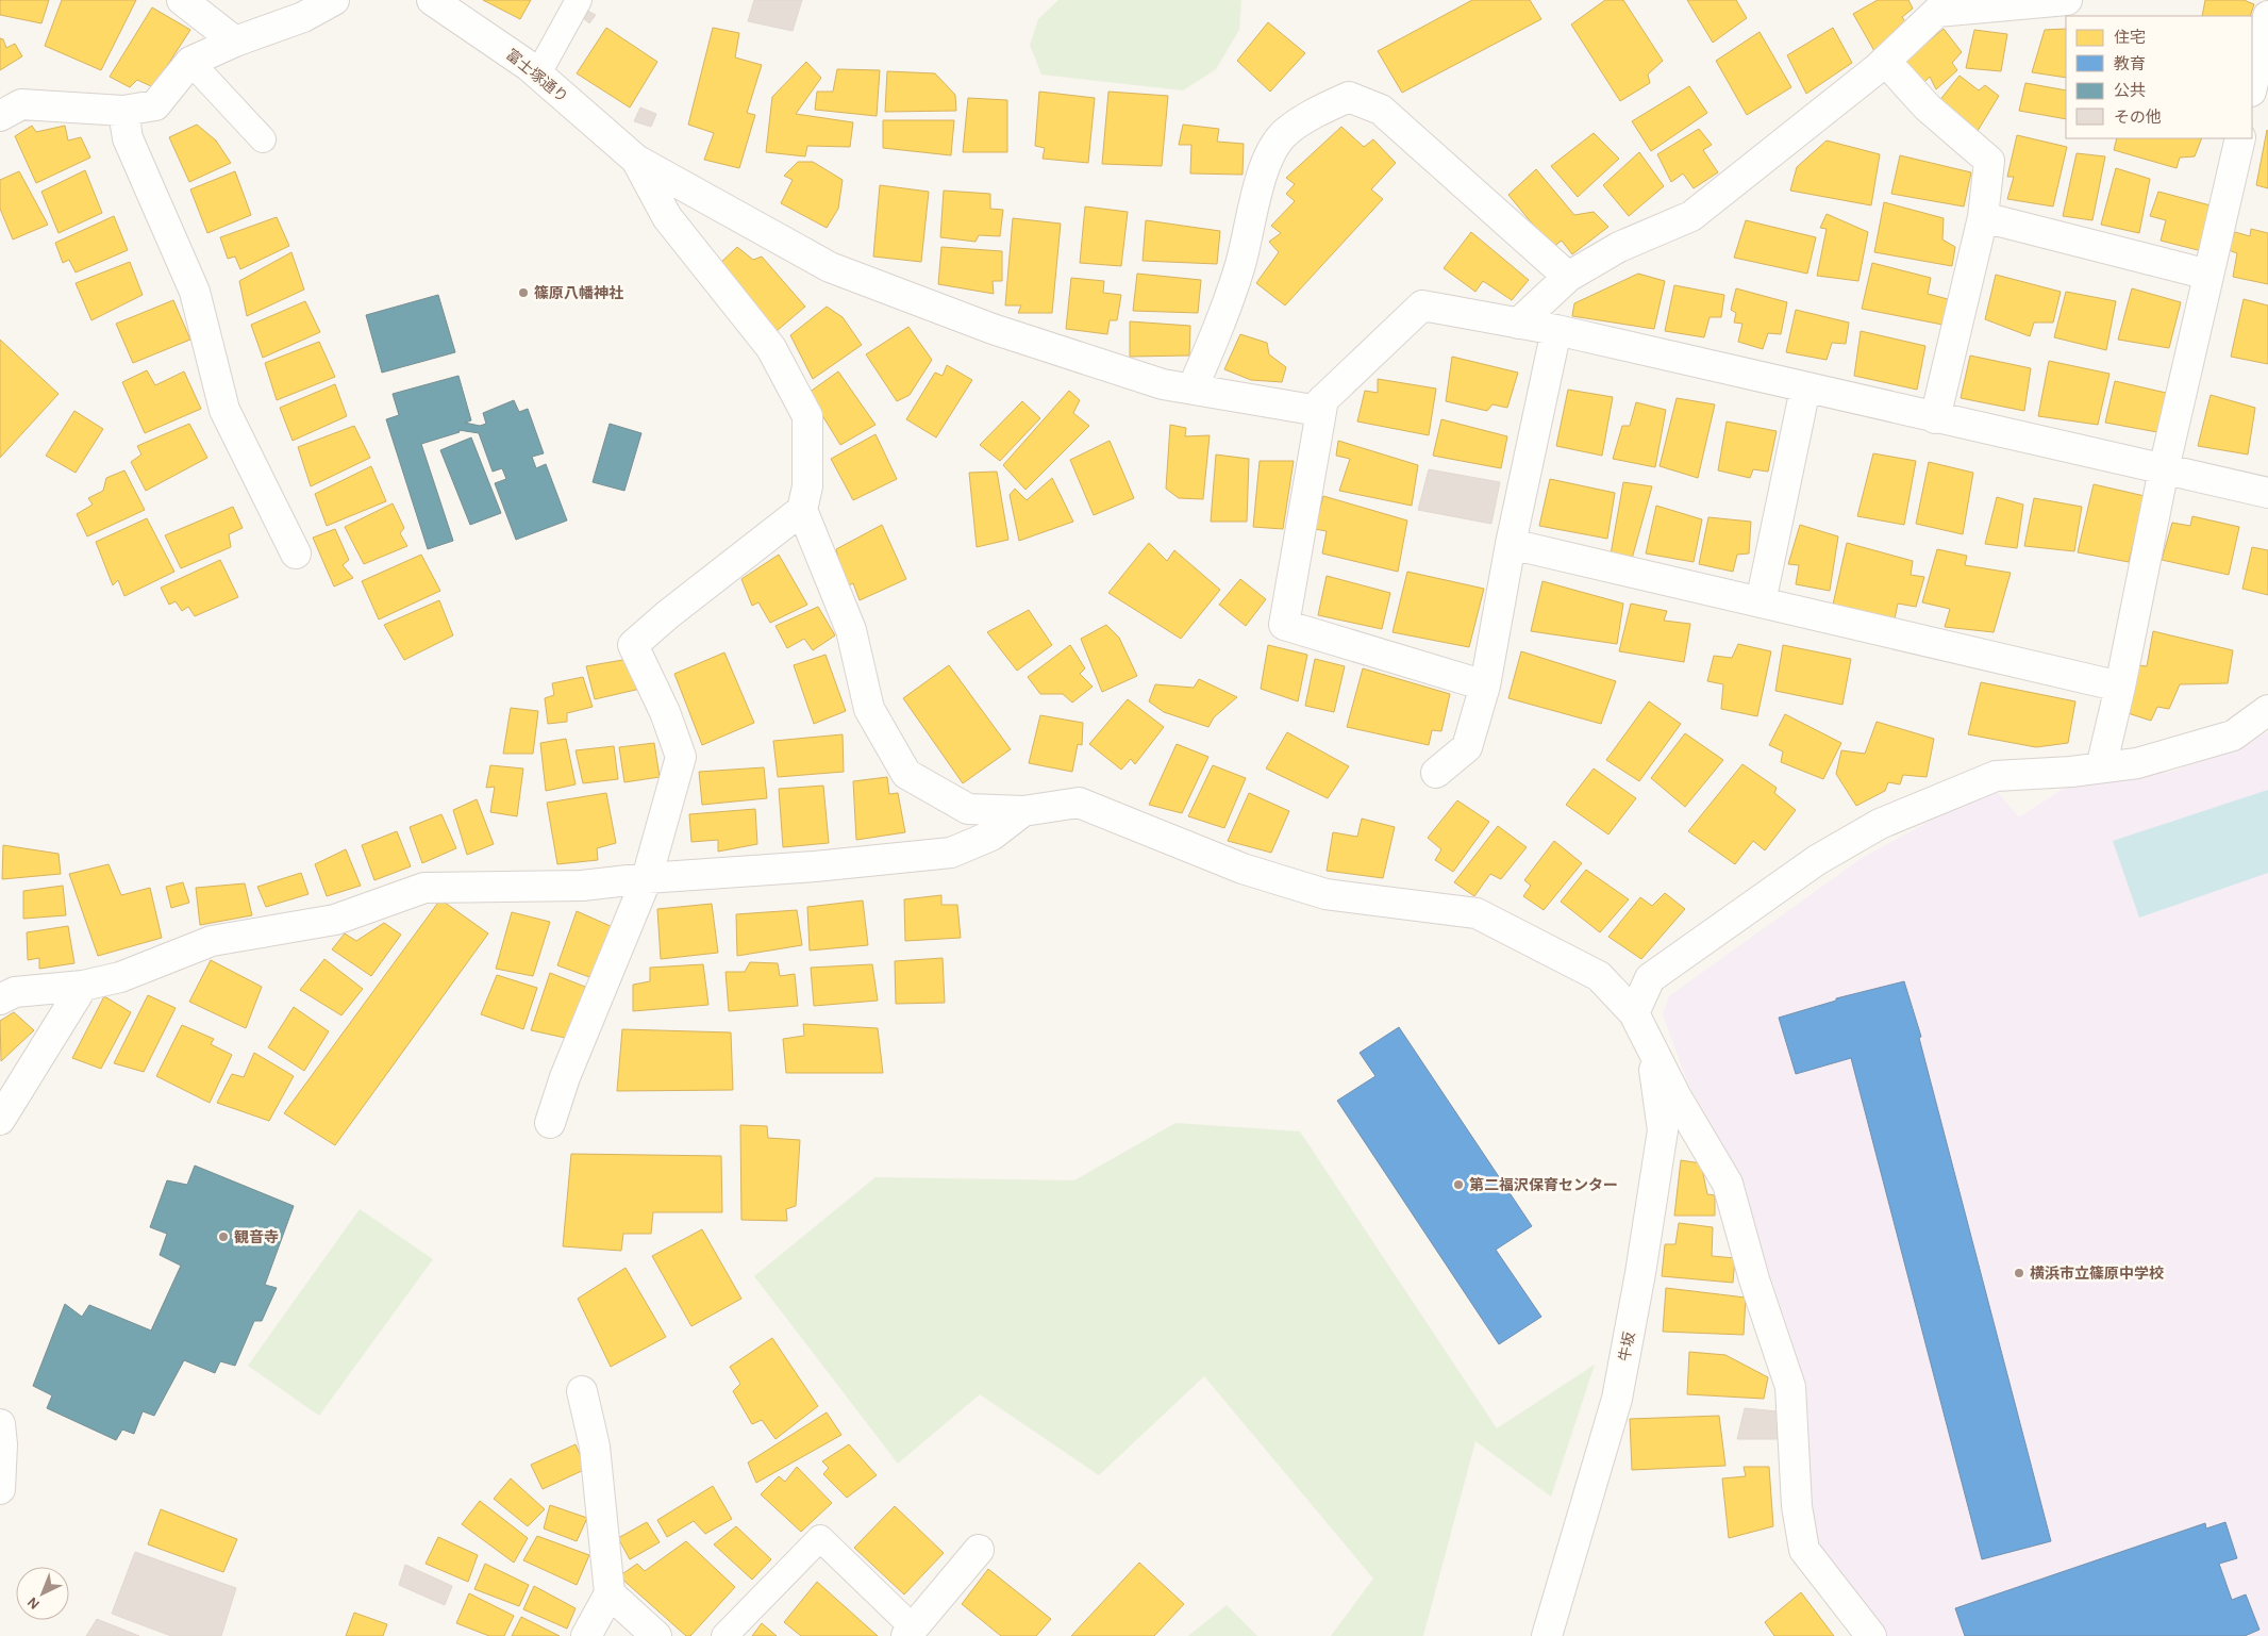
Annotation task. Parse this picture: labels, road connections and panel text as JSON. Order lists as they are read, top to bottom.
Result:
{
  "streets": {
    "street": ["富士塚通り", "牛坂"]
  },
  "places": [
    "篠原八幡神社",
    "第二福沢保育センター",
    "観音寺",
    "横浜市立篠原中学校"
  ],
  "legend": [
    "住宅",
    "教育",
    "公共",
    "その他"
  ],
  "north": "bottom left"
}
